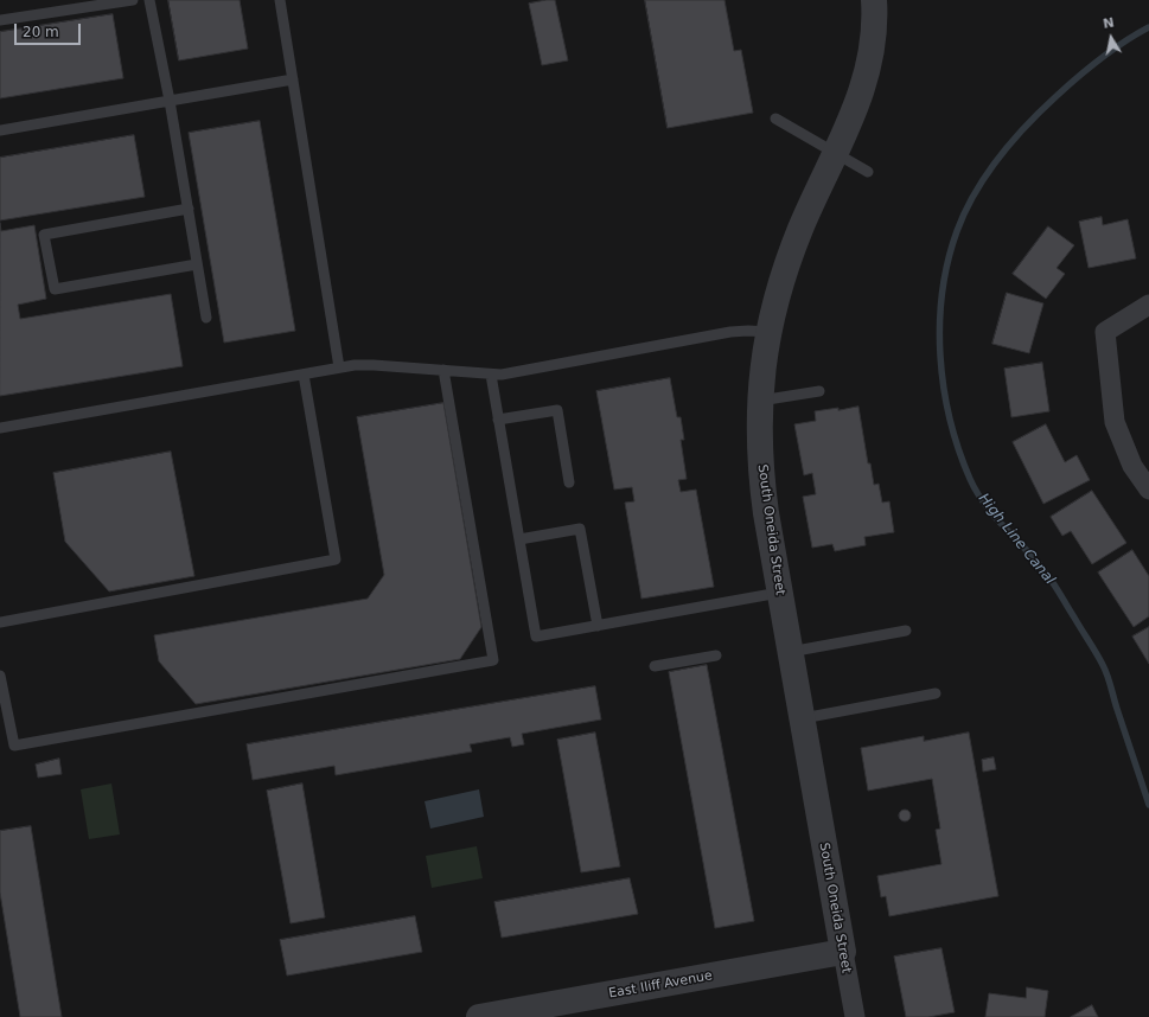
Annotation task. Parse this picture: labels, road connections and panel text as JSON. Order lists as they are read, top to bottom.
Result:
{
  "streets": {
    "street": ["South Oneida Street", "East Iliff Avenue"]
  },
  "crossings": [
    ["South Oneida Street", "East Iliff Avenue"]
  ],
  "water": ["High Line Canal"],
  "scale_bar": "20 m",
  "north": "top"
}
